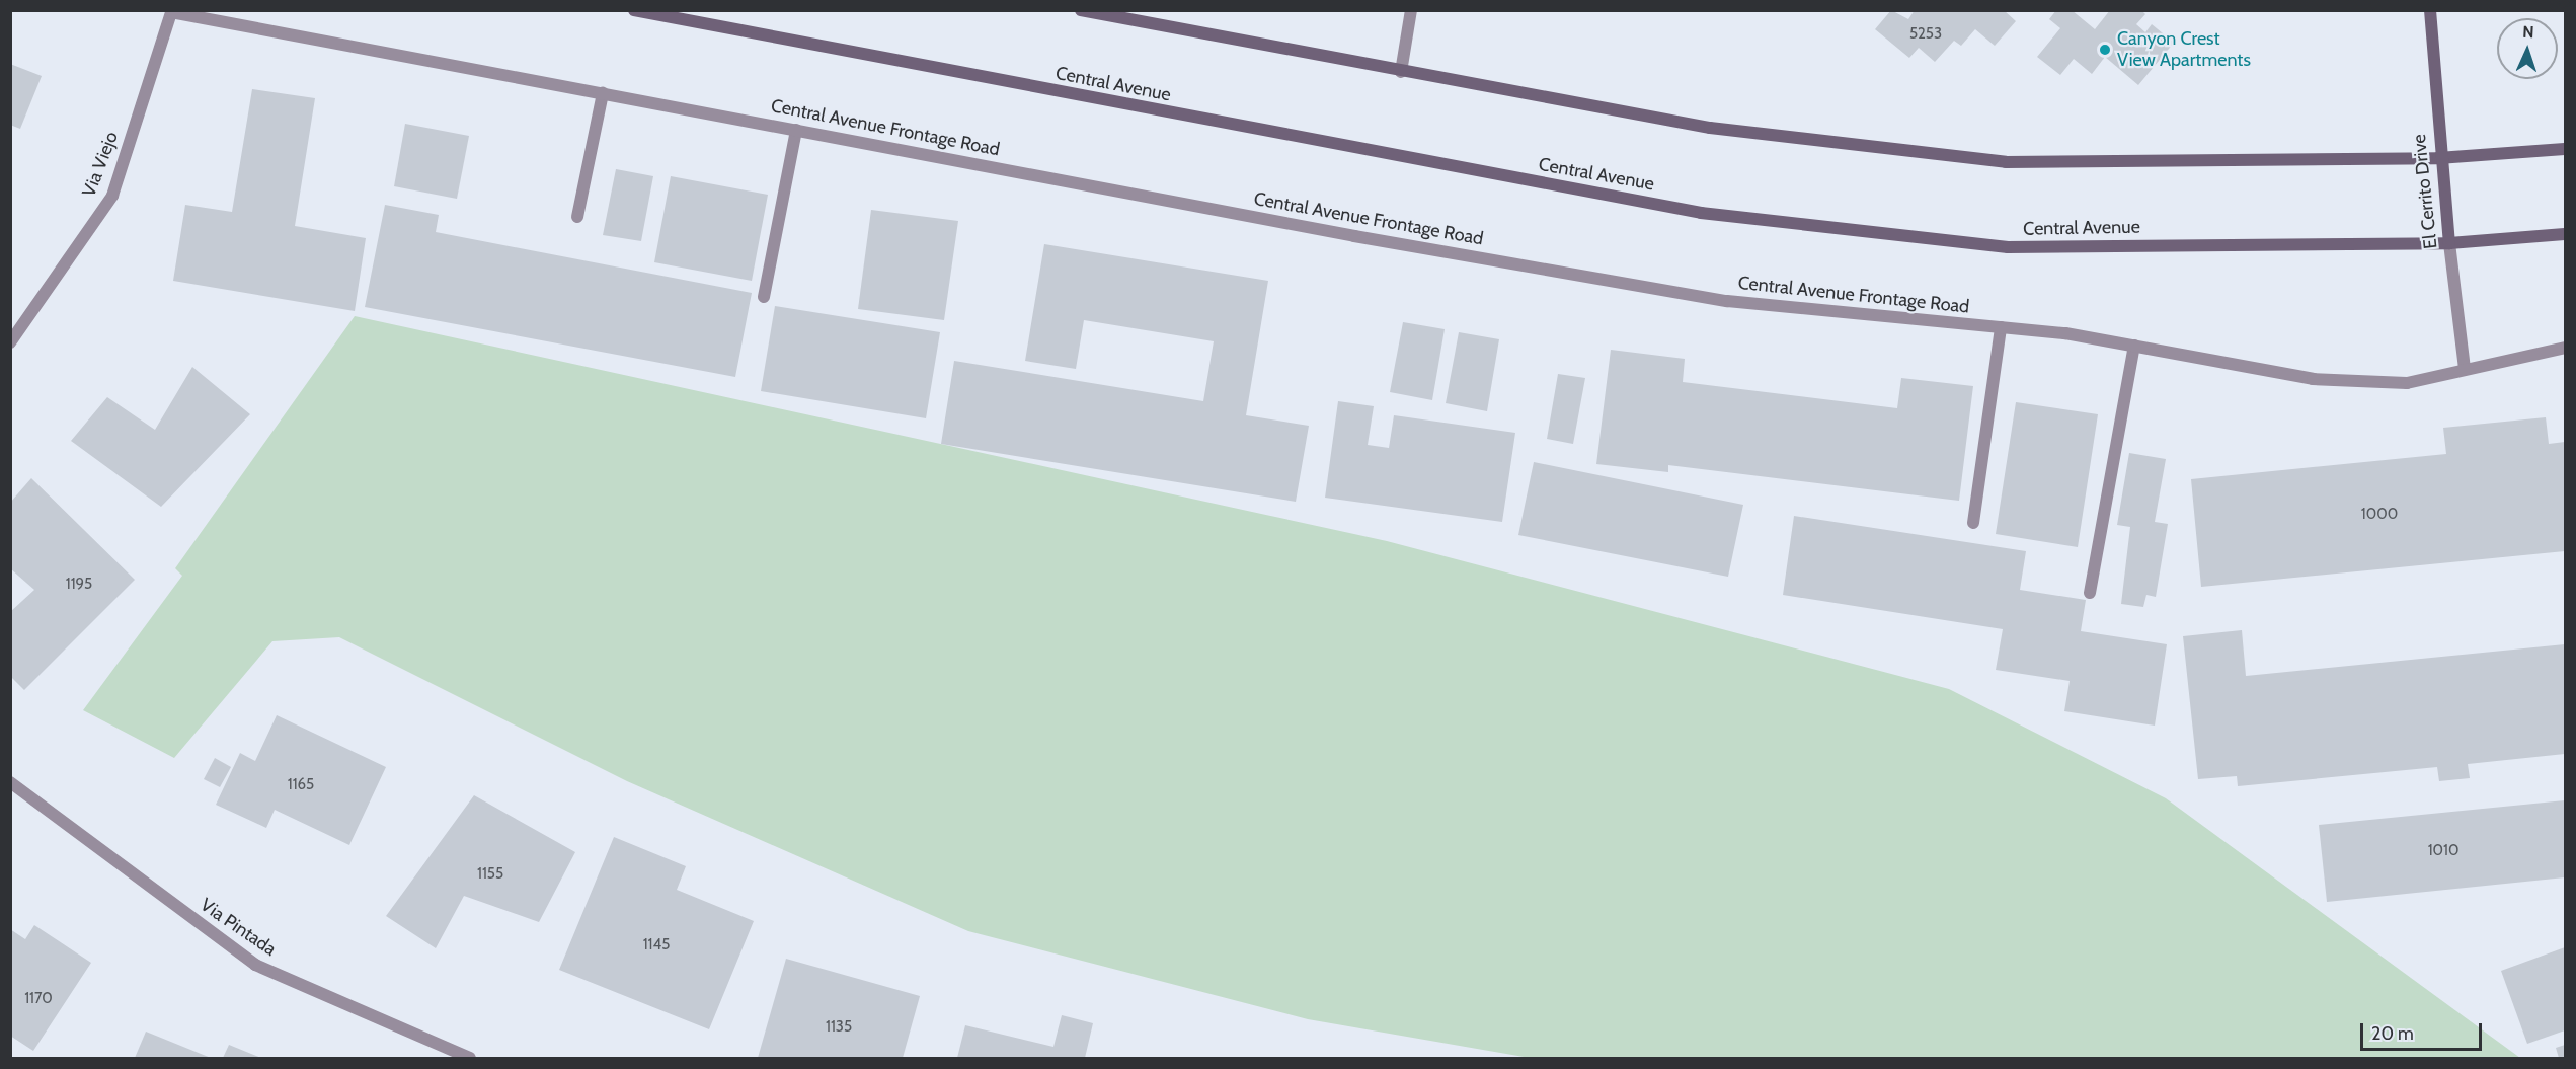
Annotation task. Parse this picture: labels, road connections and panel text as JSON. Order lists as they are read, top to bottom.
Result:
{
  "streets": {
    "main road": ["Central Avenue", "El Cerrito Drive"],
    "street": ["Central Avenue Frontage Road", "Via Viejo", "Via Pintada"]
  },
  "crossings": [
    ["Central Avenue", "El Cerrito Drive"],
    ["Central Avenue Frontage Road", "Via Viejo"],
    ["Central Avenue Frontage Road", "El Cerrito Drive"]
  ],
  "places": ["Canyon Crest View Apartments"],
  "house_numbers": [
    "5253",
    "1000",
    "1195",
    "1165",
    "1010",
    "1155",
    "1145",
    "1170",
    "1135"
  ],
  "scale_bar": "20 m",
  "north": "top"
}
